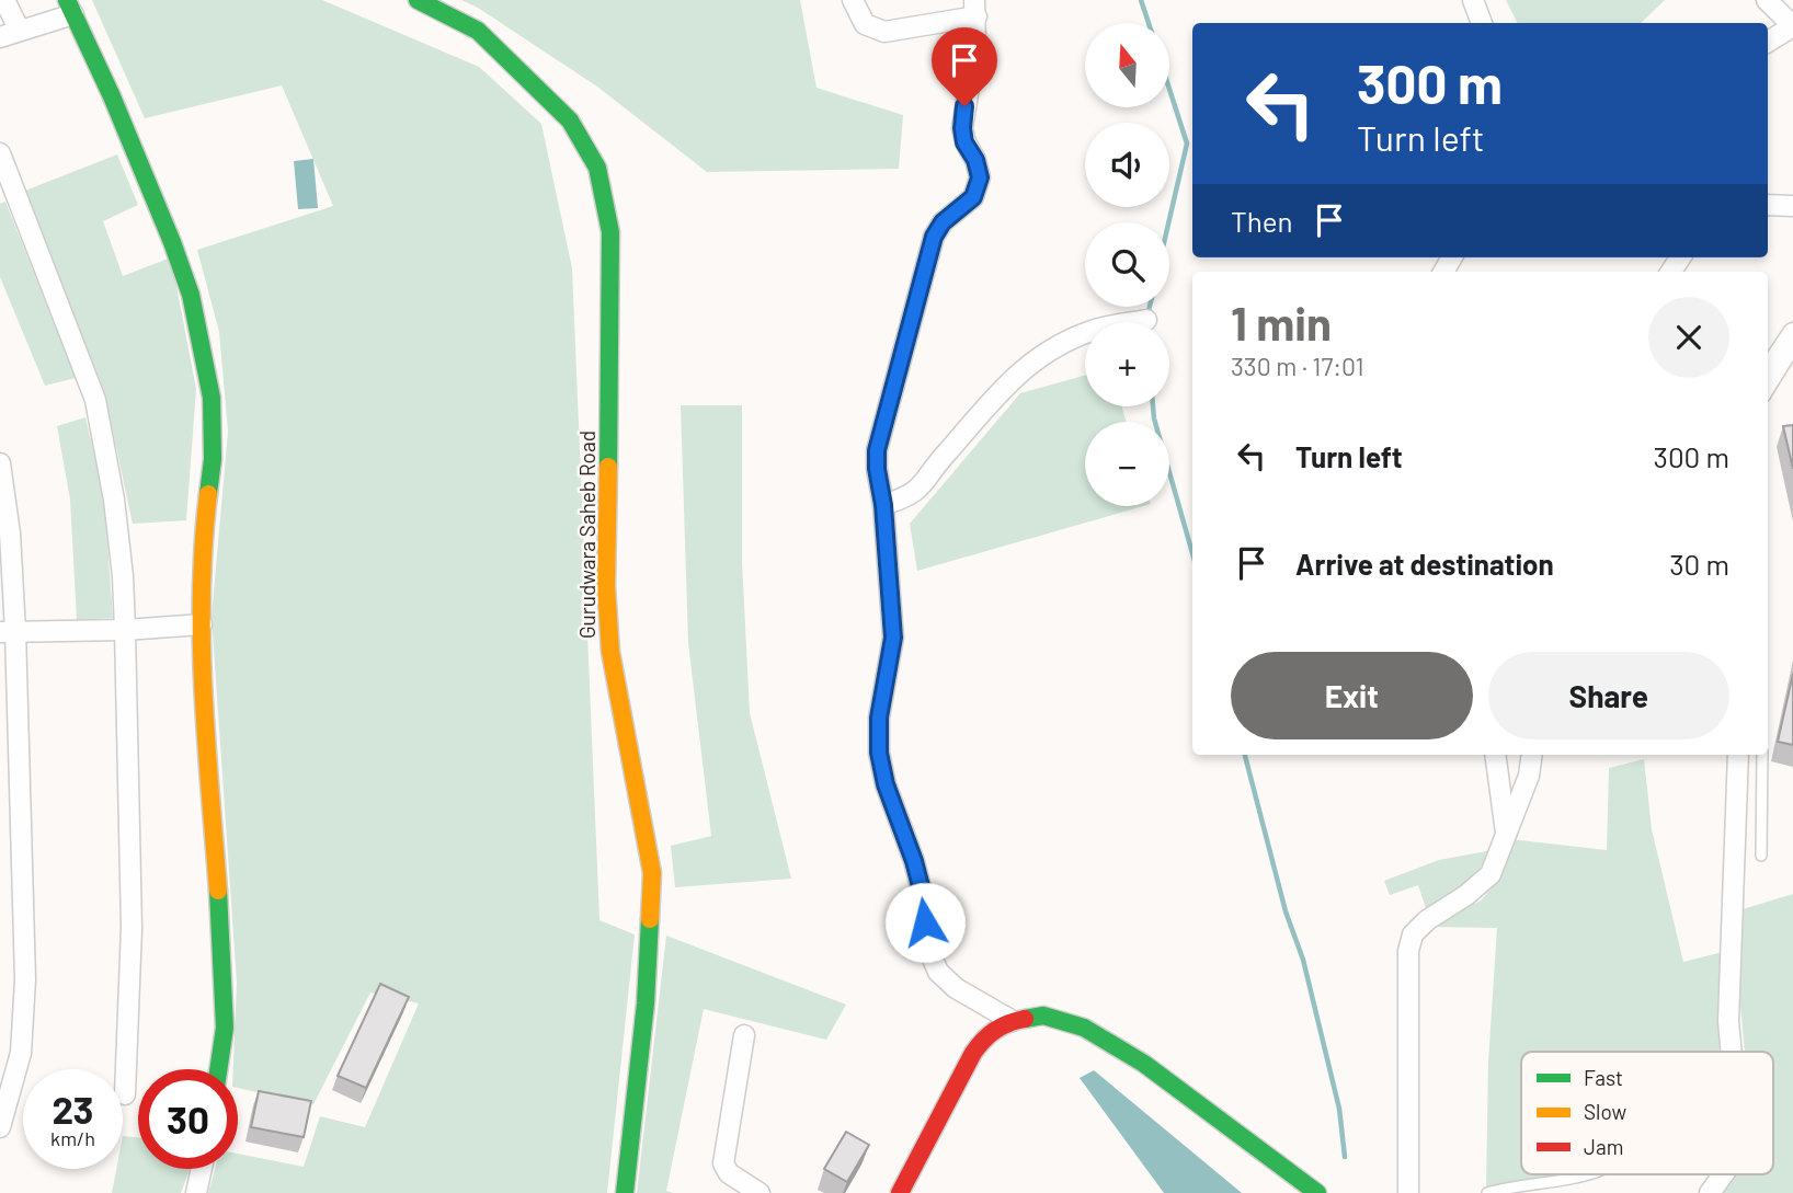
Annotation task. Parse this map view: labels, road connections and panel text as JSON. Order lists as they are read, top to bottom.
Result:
{
  "streets": {
    "street": ["Gurudwara Saheb Road"]
  },
  "legend": ["Fast", "Slow", "Jam"],
  "north": "top",
  "page": {
    "map_buttons": ["+", "−"],
    "turn": ["300 m", "Turn left"],
    "then": "Then",
    "heading": ["1 min", "330 m · 17:01"],
    "list": [
      {
        "name": "Turn left",
        "value": "300 m"
      },
      {
        "name": "Arrive at destination",
        "value": "30 m"
      }
    ],
    "buttons": ["Exit", "Share"],
    "speed": "23 km/h",
    "limit": "30"
  }
}
